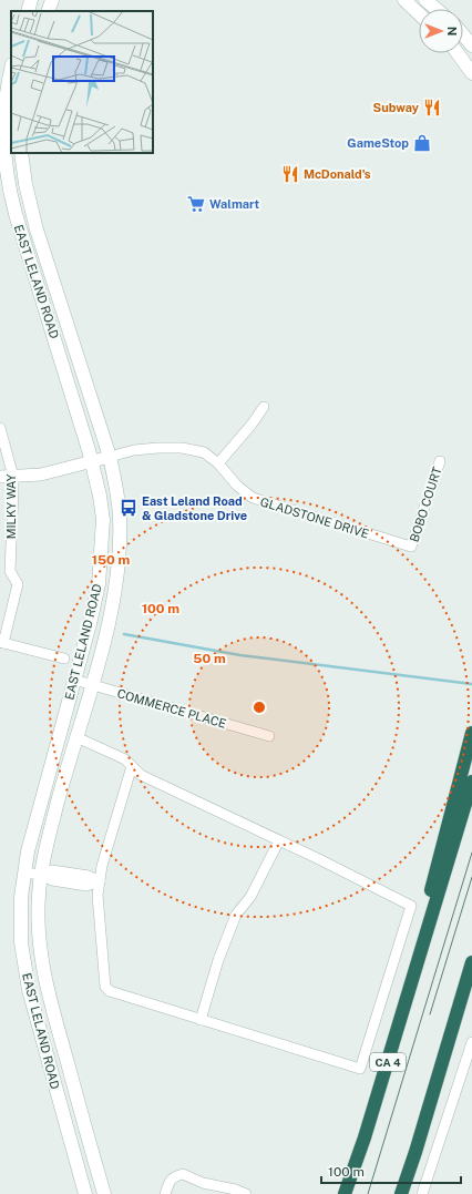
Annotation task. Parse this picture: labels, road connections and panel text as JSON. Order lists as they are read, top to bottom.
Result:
{
  "streets": {
    "highway": ["CA 4"],
    "main road": ["EAST LELAND ROAD"],
    "street": [
      "BOBO COURT",
      "MILKY WAY",
      "GLADSTONE DRIVE",
      "COMMERCE PLACE"
    ]
  },
  "crossings": [
    ["EAST LELAND ROAD", "GLADSTONE DRIVE"],
    ["EAST LELAND ROAD", "COMMERCE PLACE"],
    ["BOBO COURT", "GLADSTONE DRIVE"],
    ["MILKY WAY", "GLADSTONE DRIVE"]
  ],
  "places": {
    "restaurant": ["Subway", "McDonald's"],
    "shop": ["GameStop"],
    "supermarket": ["Walmart"],
    "bus stop": ["East Leland Road & Gladstone Drive"]
  },
  "scale_bar": "100 m",
  "north": "right",
  "rings": ["150 m", "100 m", "50 m"]
}
